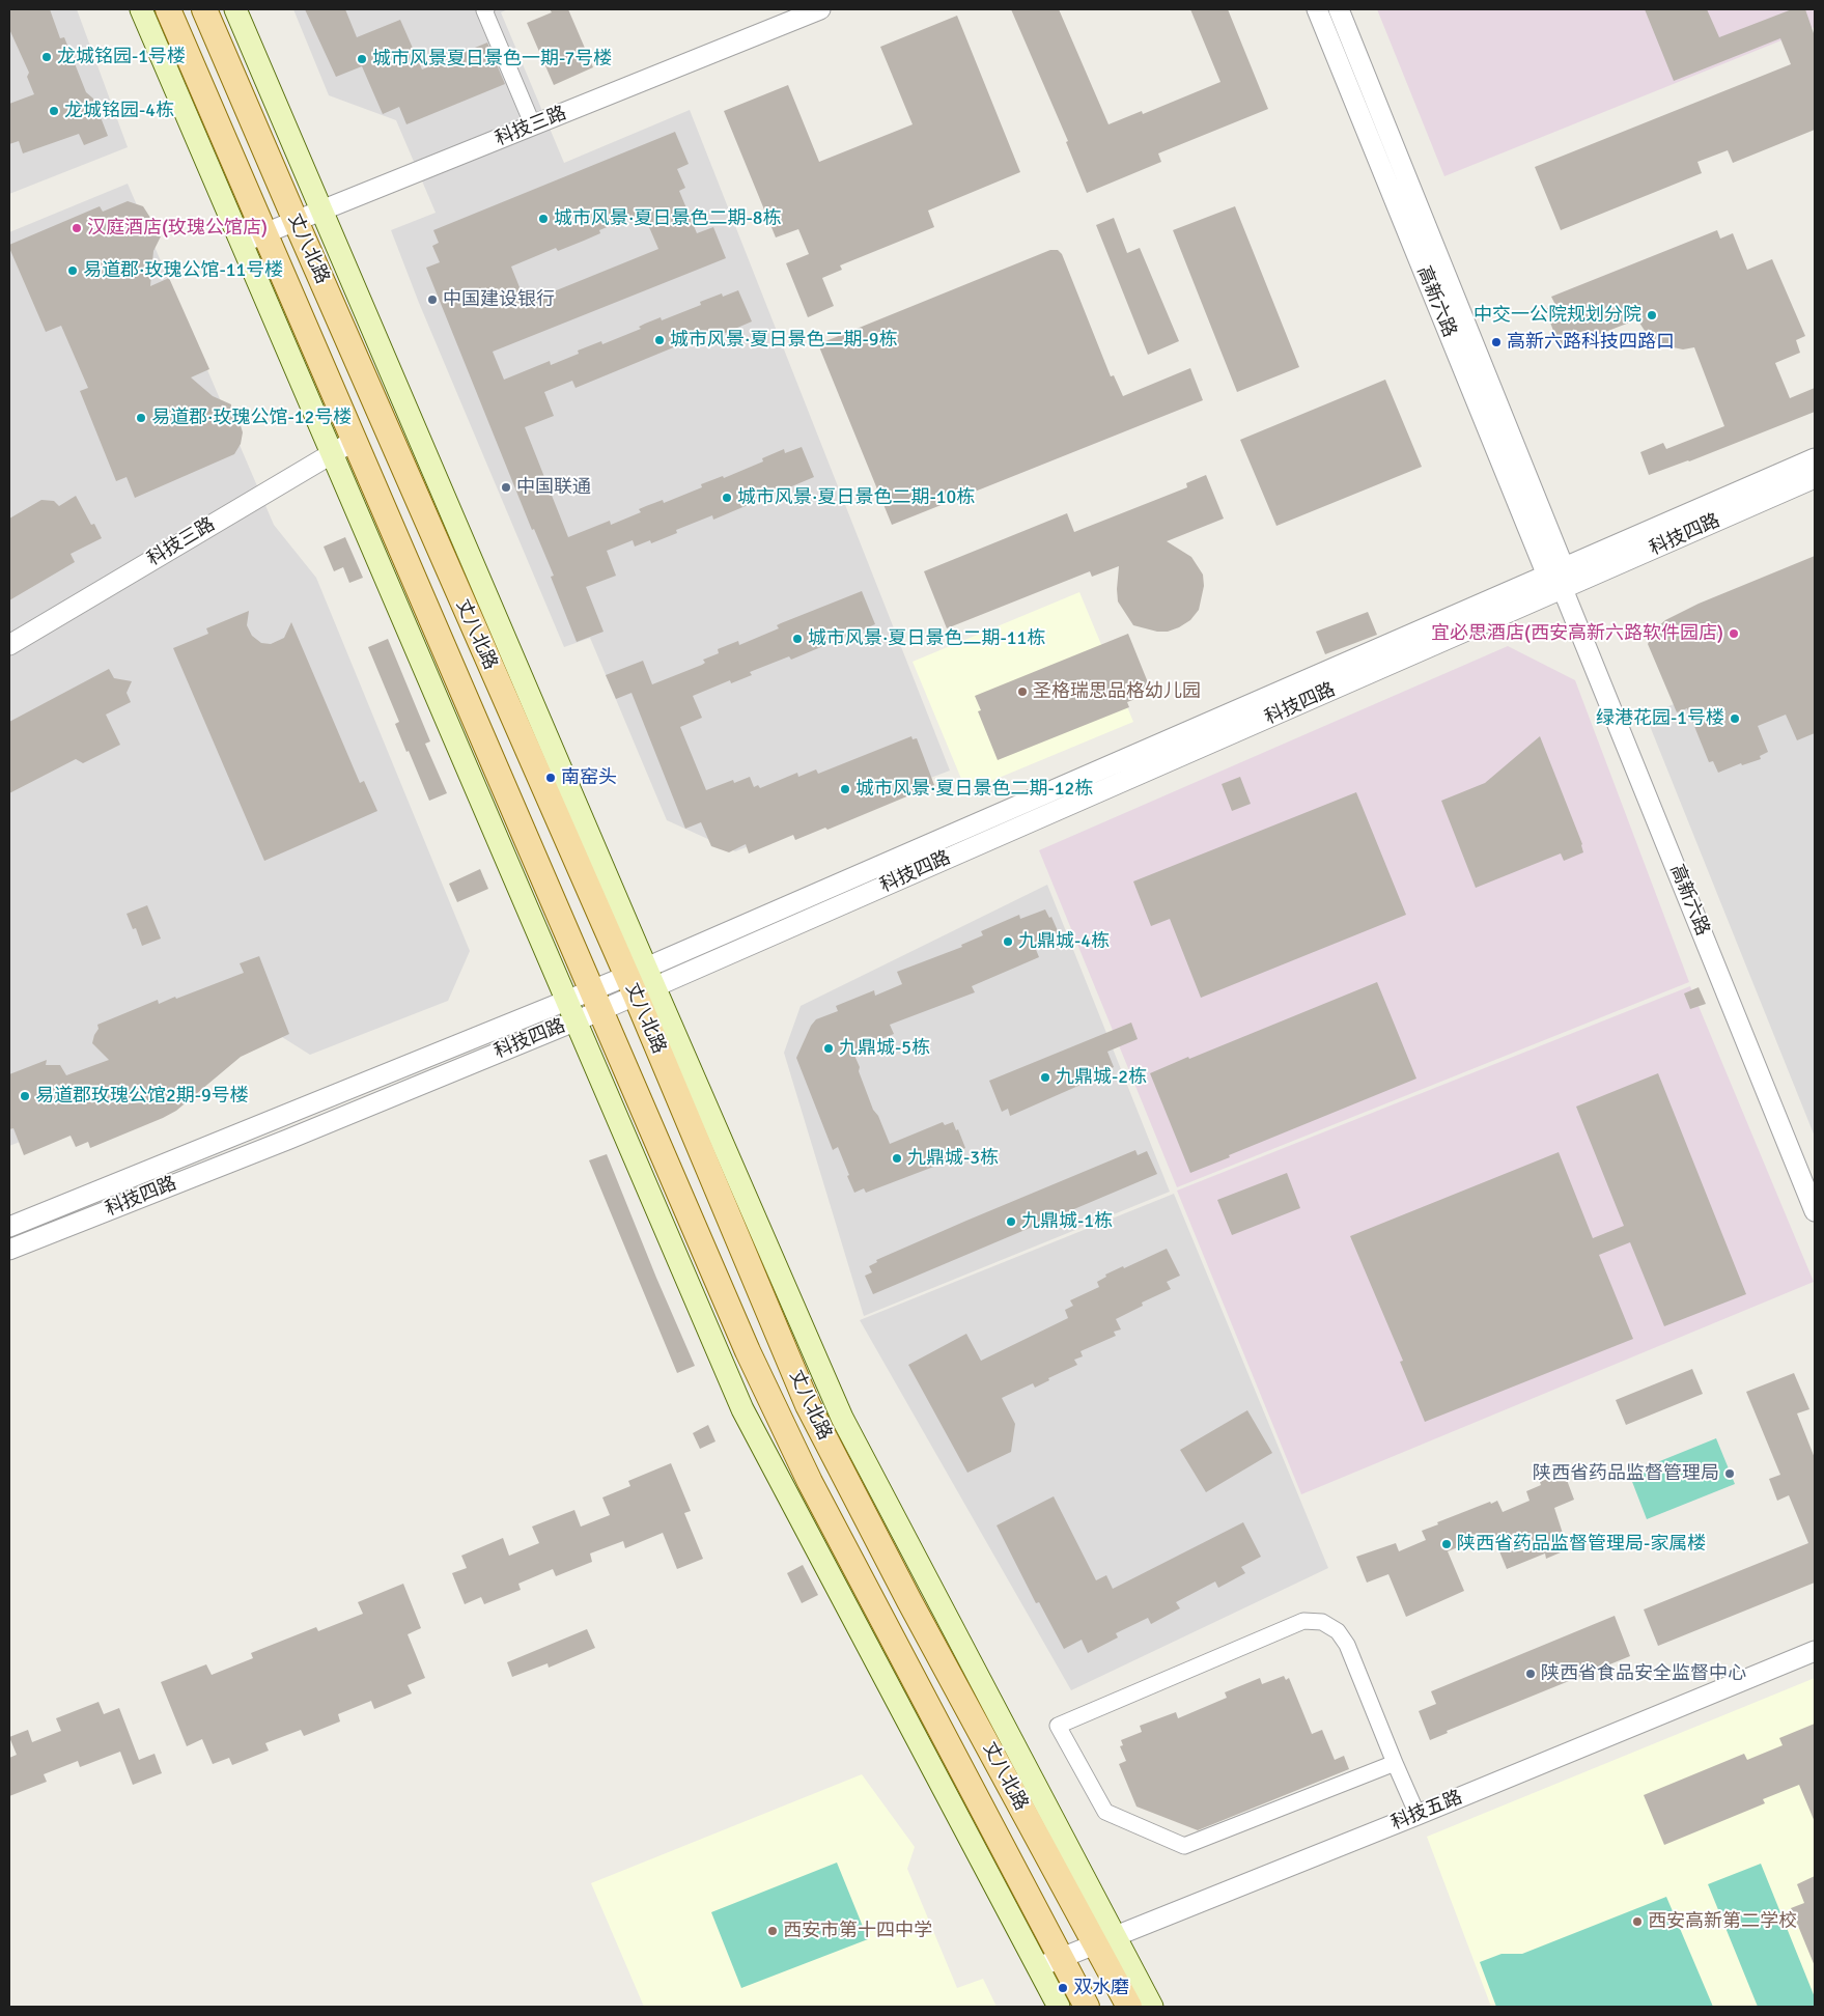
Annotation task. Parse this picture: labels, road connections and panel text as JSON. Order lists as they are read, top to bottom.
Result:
{
  "streets": {
    "main road": ["丈八北路"],
    "street": [
      "科技三路",
      "高新六路",
      "科技四路",
      "科技五路"
    ]
  },
  "crossings": [
    ["科技三路", "丈八北路"],
    ["丈八北路", "科技四路"],
    ["丈八北路", "科技五路"],
    ["高新六路", "科技四路"]
  ],
  "places": [
    "龙城铭园-1号楼",
    "城市风景夏日景色一期-7号楼",
    "龙城铭园-4栋",
    "城市风景·夏日景色二期-8栋",
    "汉庭酒店(玫瑰公馆店)",
    "易道郡·玫瑰公馆-11号楼",
    "中国建设银行",
    "中交一公院规划分院",
    "城市风景·夏日景色二期-9栋",
    "高新六路科技四路口",
    "易道郡·玫瑰公馆-12号楼",
    "中国联通",
    "城市风景·夏日景色二期-10栋",
    "宜必思酒店(西安高新六路软件园店)",
    "城市风景·夏日景色二期-11栋",
    "圣格瑞思品格幼儿园",
    "绿港花园-1号楼",
    "南窑头",
    "城市风景·夏日景色二期-12栋",
    "九鼎城-4栋",
    "九鼎城-5栋",
    "九鼎城-2栋",
    "易道郡玫瑰公馆2期-9号楼",
    "九鼎城-3栋",
    "九鼎城-1栋",
    "陕西省药品监督管理局",
    "陕西省药品监督管理局-家属楼",
    "陕西省食品安全监督中心",
    "西安高新第二学校",
    "西安市第十四中学",
    "双水磨"
  ]
}
